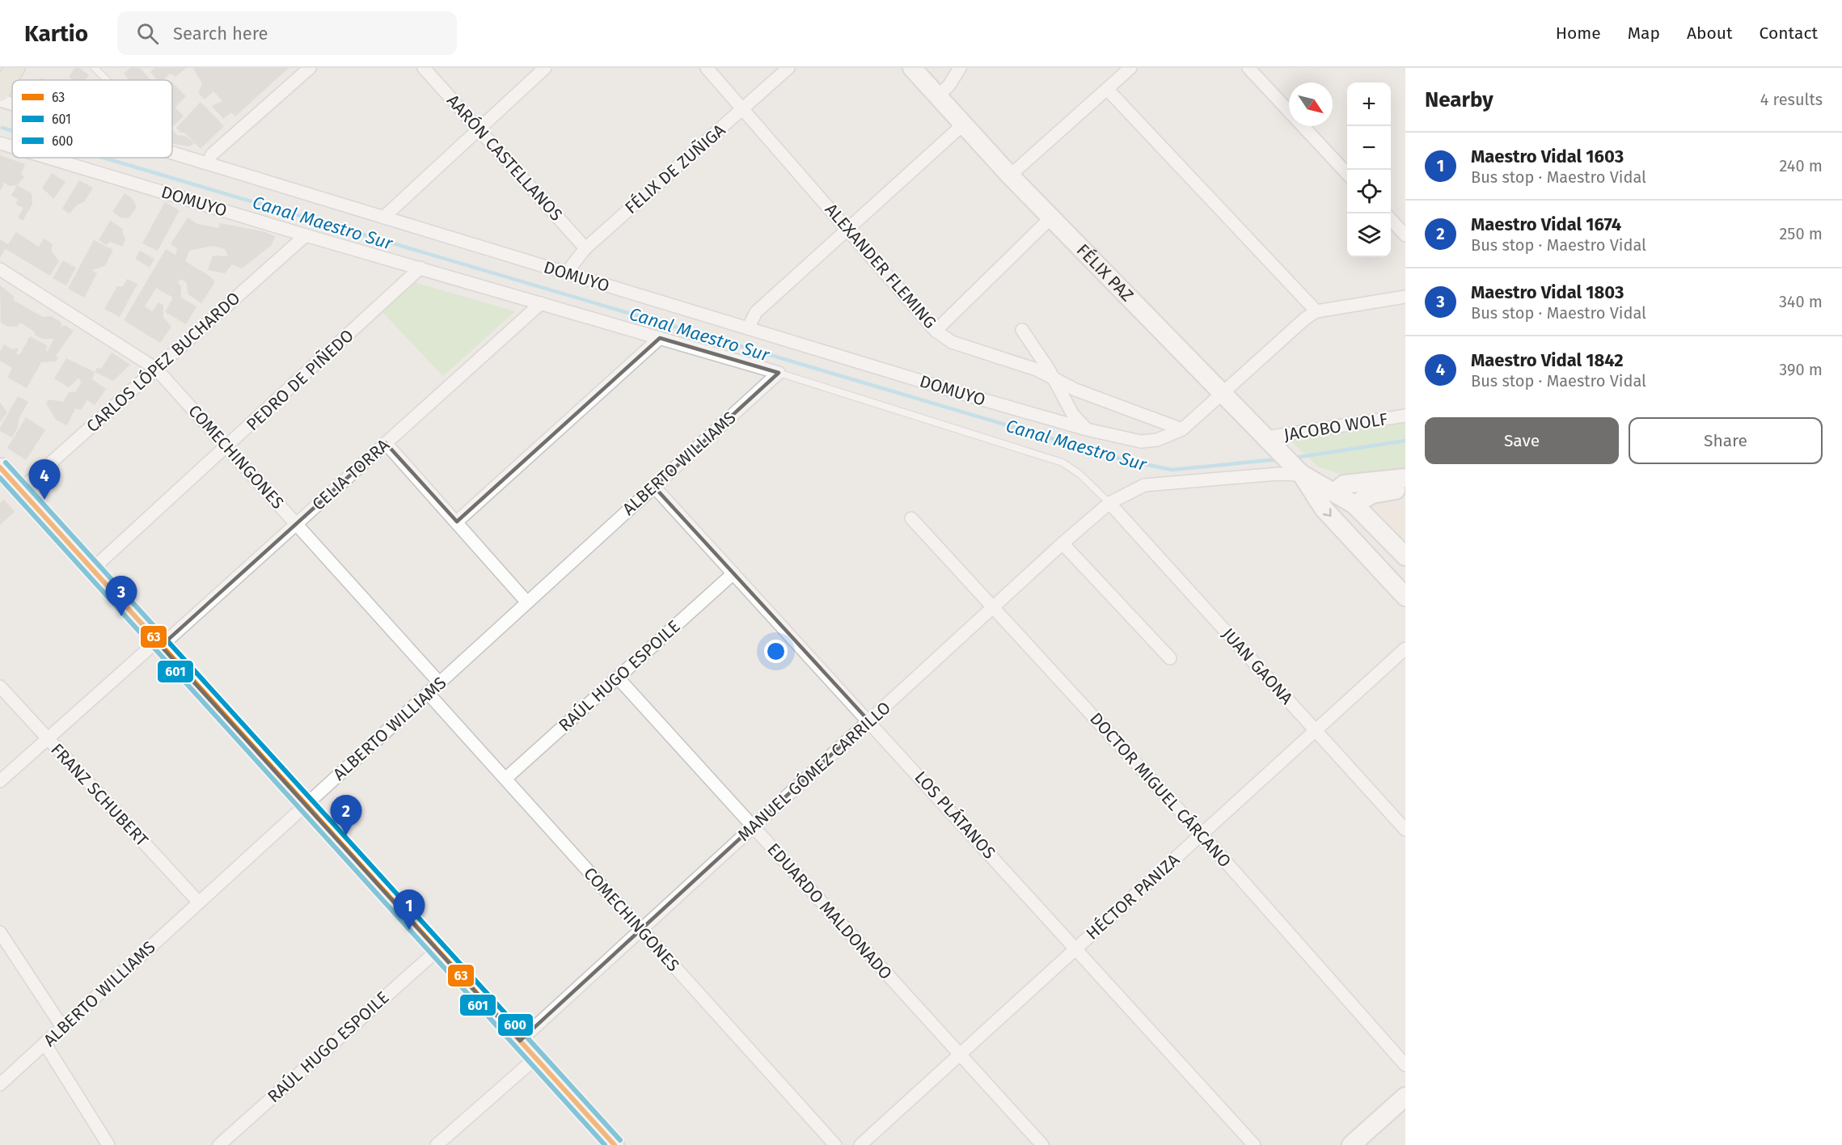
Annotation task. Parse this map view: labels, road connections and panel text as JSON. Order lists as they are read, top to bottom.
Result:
{
  "streets": {
    "main road": ["FÉLIX PAZ"],
    "street": [
      "AARÓN CASTELLANOS",
      "FÉLIX DE ZUÑIGA",
      "DOMUYO",
      "ALEXANDER FLEMING",
      "CARLOS LÓPEZ BUCHARDO",
      "PEDRO DE PIÑEDO",
      "JACOBO WOLF",
      "COMECHINGONES",
      "ALBERTO WILLIAMS",
      "CELIA TORRA",
      "JUAN GAONA",
      "RAÚL HUGO ESPOILE",
      "MANUEL GÓMEZ CARRILLO",
      "DOCTOR MIGUEL CÁRCANO",
      "FRANZ SCHUBERT",
      "LOS PLÁTANOS",
      "HÉCTOR PANIZA",
      "EDUARDO MALDONADO"
    ]
  },
  "crossings": [
    ["AARÓN CASTELLANOS", "FÉLIX DE ZUÑIGA"],
    ["FÉLIX DE ZUÑIGA", "DOMUYO"],
    ["FÉLIX DE ZUÑIGA", "ALEXANDER FLEMING"],
    ["DOMUYO", "ALEXANDER FLEMING"],
    ["DOMUYO", "CARLOS LÓPEZ BUCHARDO"],
    ["DOMUYO", "PEDRO DE PIÑEDO"],
    ["DOMUYO", "ALBERTO WILLIAMS"],
    ["DOMUYO", "CELIA TORRA"],
    ["FÉLIX PAZ", "JACOBO WOLF"],
    ["FÉLIX PAZ", "MANUEL GÓMEZ CARRILLO"],
    ["CARLOS LÓPEZ BUCHARDO", "COMECHINGONES"],
    ["PEDRO DE PIÑEDO", "COMECHINGONES"],
    ["COMECHINGONES", "ALBERTO WILLIAMS"],
    ["COMECHINGONES", "CELIA TORRA"],
    ["COMECHINGONES", "RAÚL HUGO ESPOILE"],
    ["COMECHINGONES", "MANUEL GÓMEZ CARRILLO"],
    ["ALBERTO WILLIAMS", "FRANZ SCHUBERT"],
    ["ALBERTO WILLIAMS", "LOS PLÁTANOS"],
    ["CELIA TORRA", "FRANZ SCHUBERT"],
    ["JUAN GAONA", "MANUEL GÓMEZ CARRILLO"],
    ["JUAN GAONA", "HÉCTOR PANIZA"],
    ["RAÚL HUGO ESPOILE", "LOS PLÁTANOS"],
    ["RAÚL HUGO ESPOILE", "EDUARDO MALDONADO"],
    ["MANUEL GÓMEZ CARRILLO", "DOCTOR MIGUEL CÁRCANO"],
    ["MANUEL GÓMEZ CARRILLO", "LOS PLÁTANOS"],
    ["MANUEL GÓMEZ CARRILLO", "EDUARDO MALDONADO"],
    ["DOCTOR MIGUEL CÁRCANO", "HÉCTOR PANIZA"],
    ["LOS PLÁTANOS", "HÉCTOR PANIZA"],
    ["HÉCTOR PANIZA", "EDUARDO MALDONADO"]
  ],
  "water": ["Canal Maestro Sur"],
  "lines": ["transit line 600", "transit line 63", "transit line 601"],
  "legend": ["63", "601", "600"],
  "north": "bottom right",
  "page": {
    "header": "Kartio",
    "search": "Search here",
    "nav": [
      "Home",
      "Map",
      "About",
      "Contact"
    ],
    "heading": ["Nearby", "4 results"],
    "map_buttons": ["+", "−"],
    "list": [
      {
        "mark": "1",
        "name": "Maestro Vidal 1603",
        "note": "Bus stop · Maestro Vidal",
        "value": "240 m"
      },
      {
        "mark": "2",
        "name": "Maestro Vidal 1674",
        "note": "Bus stop · Maestro Vidal",
        "value": "250 m"
      },
      {
        "mark": "3",
        "name": "Maestro Vidal 1803",
        "note": "Bus stop · Maestro Vidal",
        "value": "340 m"
      },
      {
        "mark": "4",
        "name": "Maestro Vidal 1842",
        "note": "Bus stop · Maestro Vidal",
        "value": "390 m"
      }
    ],
    "buttons": ["Save", "Share"],
    "pins": [
      "4",
      "3",
      "2",
      "1"
    ]
  }
}
